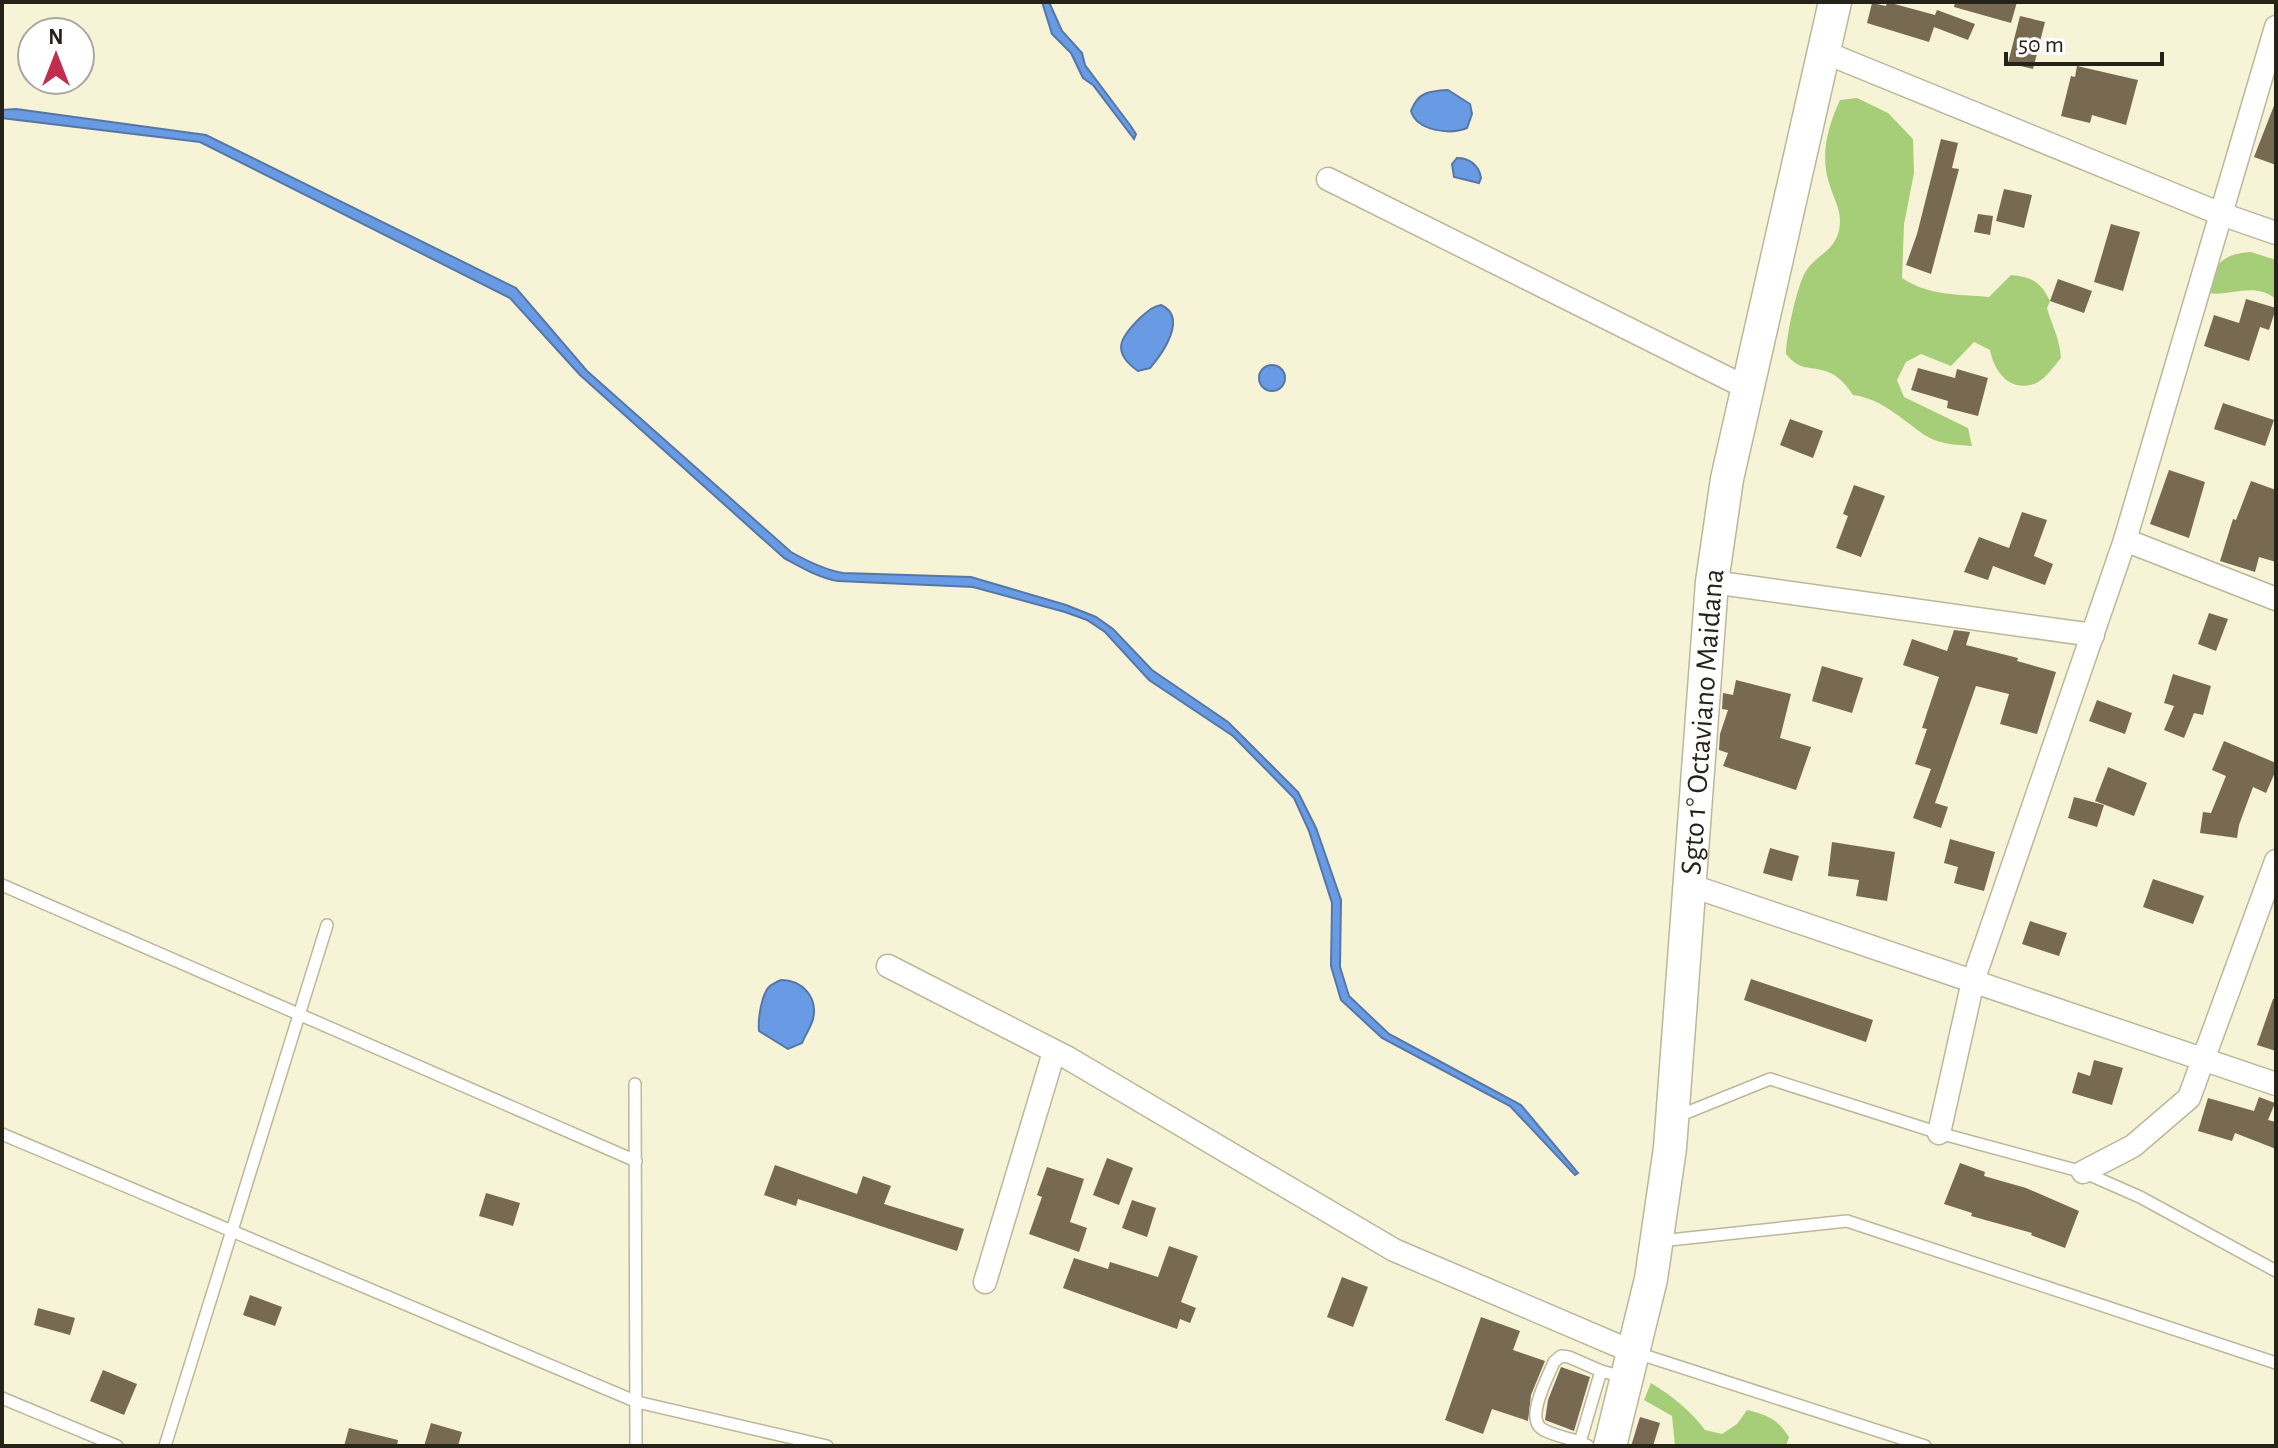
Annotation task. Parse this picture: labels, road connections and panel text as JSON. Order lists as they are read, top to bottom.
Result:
{
  "streets": {
    "main road": ["Sgto 1° Octaviano Maidana"]
  },
  "scale_bar": "50 m",
  "north": "top"
}
